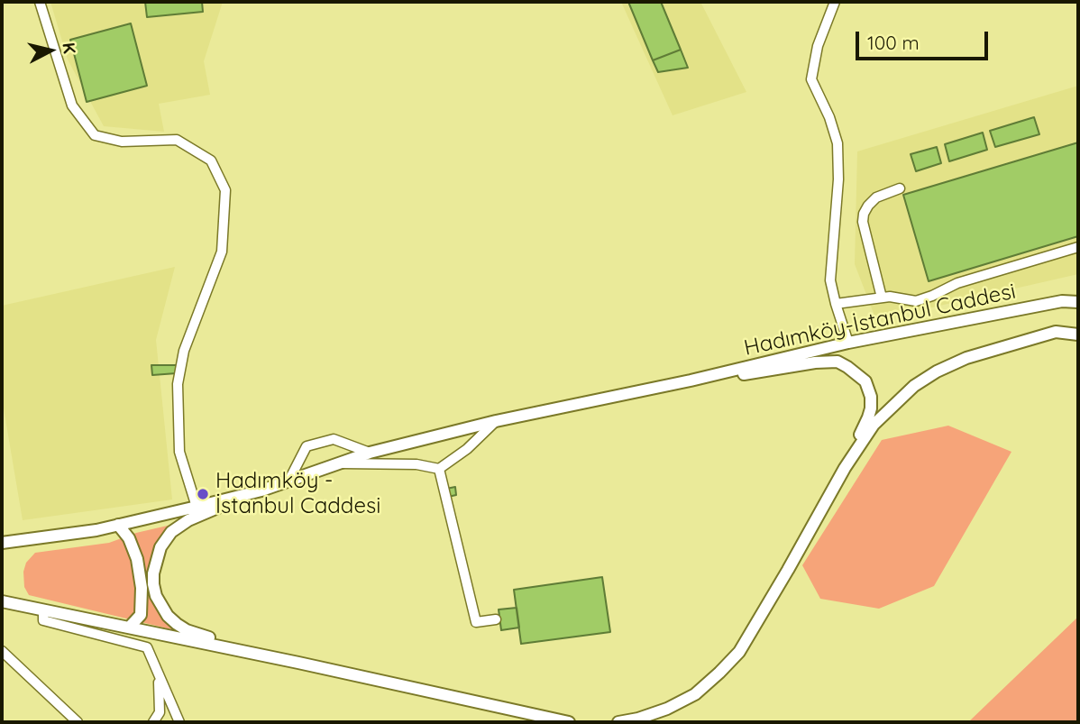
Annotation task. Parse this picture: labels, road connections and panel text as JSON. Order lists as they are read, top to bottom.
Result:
{
  "streets": {
    "main road": ["Hadımköy-İstanbul Caddesi"]
  },
  "places": ["Hadımköy - İstanbul Caddesi"],
  "scale_bar": "100 m",
  "north": "right"
}
